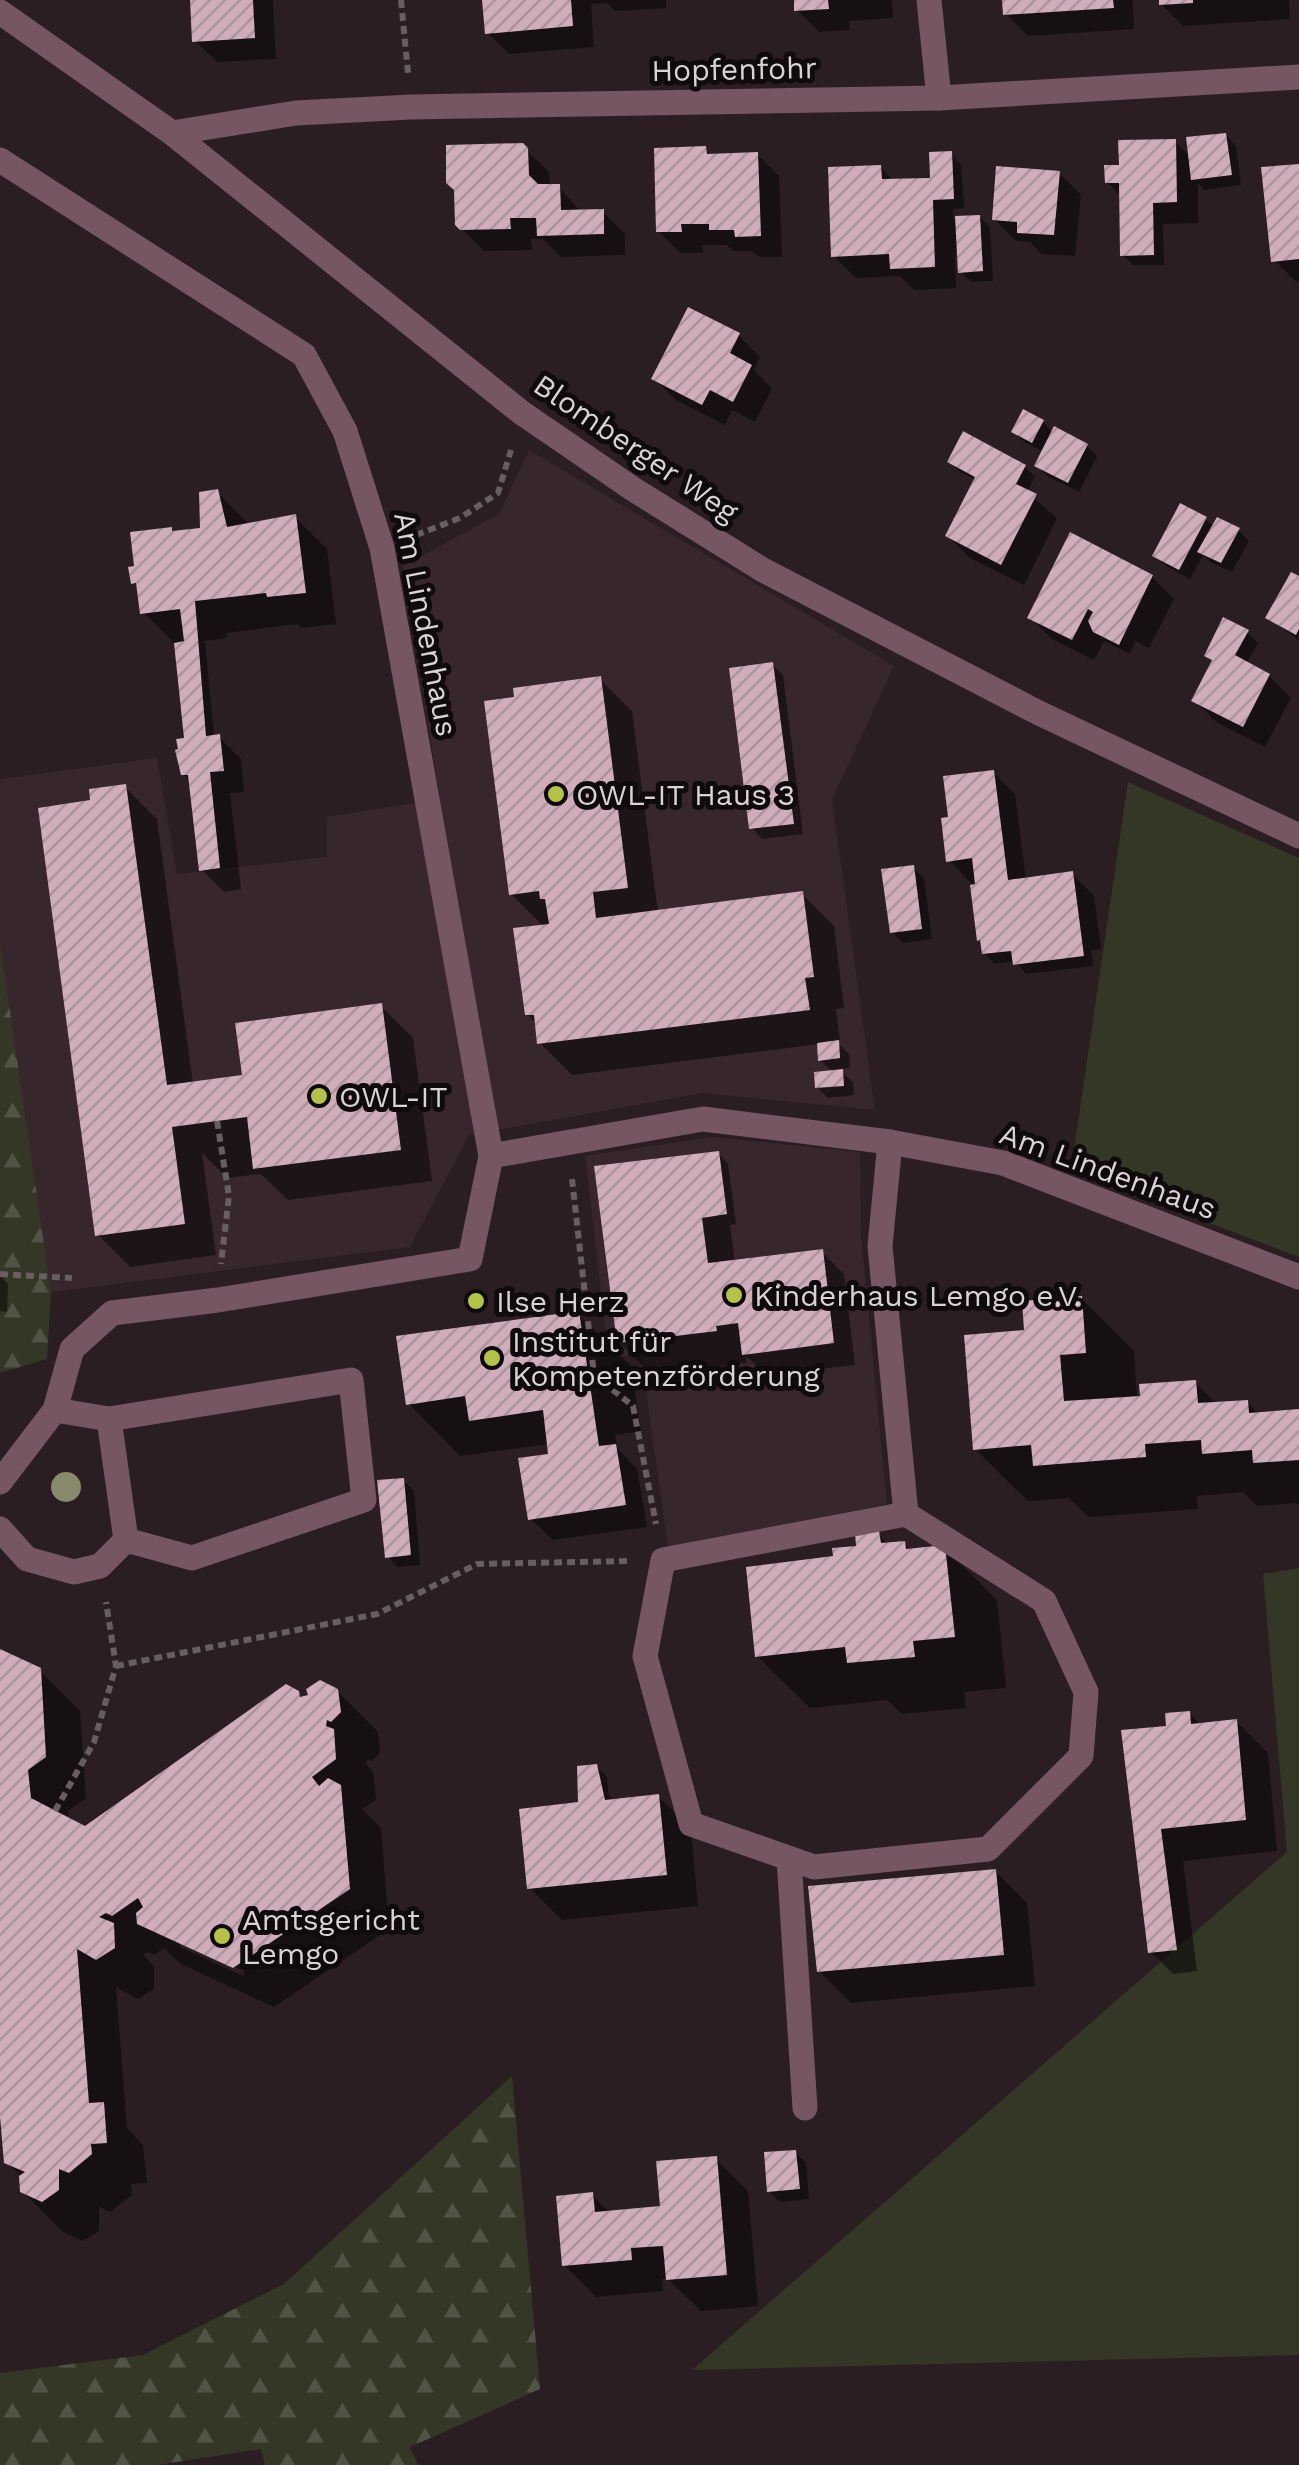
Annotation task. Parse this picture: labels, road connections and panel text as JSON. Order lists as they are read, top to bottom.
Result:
{
  "streets": {
    "street": ["Hopfenfohr", "Blomberger Weg", "Am Lindenhaus"]
  },
  "crossings": [
    ["Hopfenfohr", "Blomberger Weg"]
  ],
  "places": [
    "OWL-IT Haus 3",
    "OWL-IT",
    "Kinderhaus Lemgo e.V.",
    "Ilse Herz",
    "Institut für Kompetenzförderung",
    "Amtsgericht Lemgo"
  ]
}
